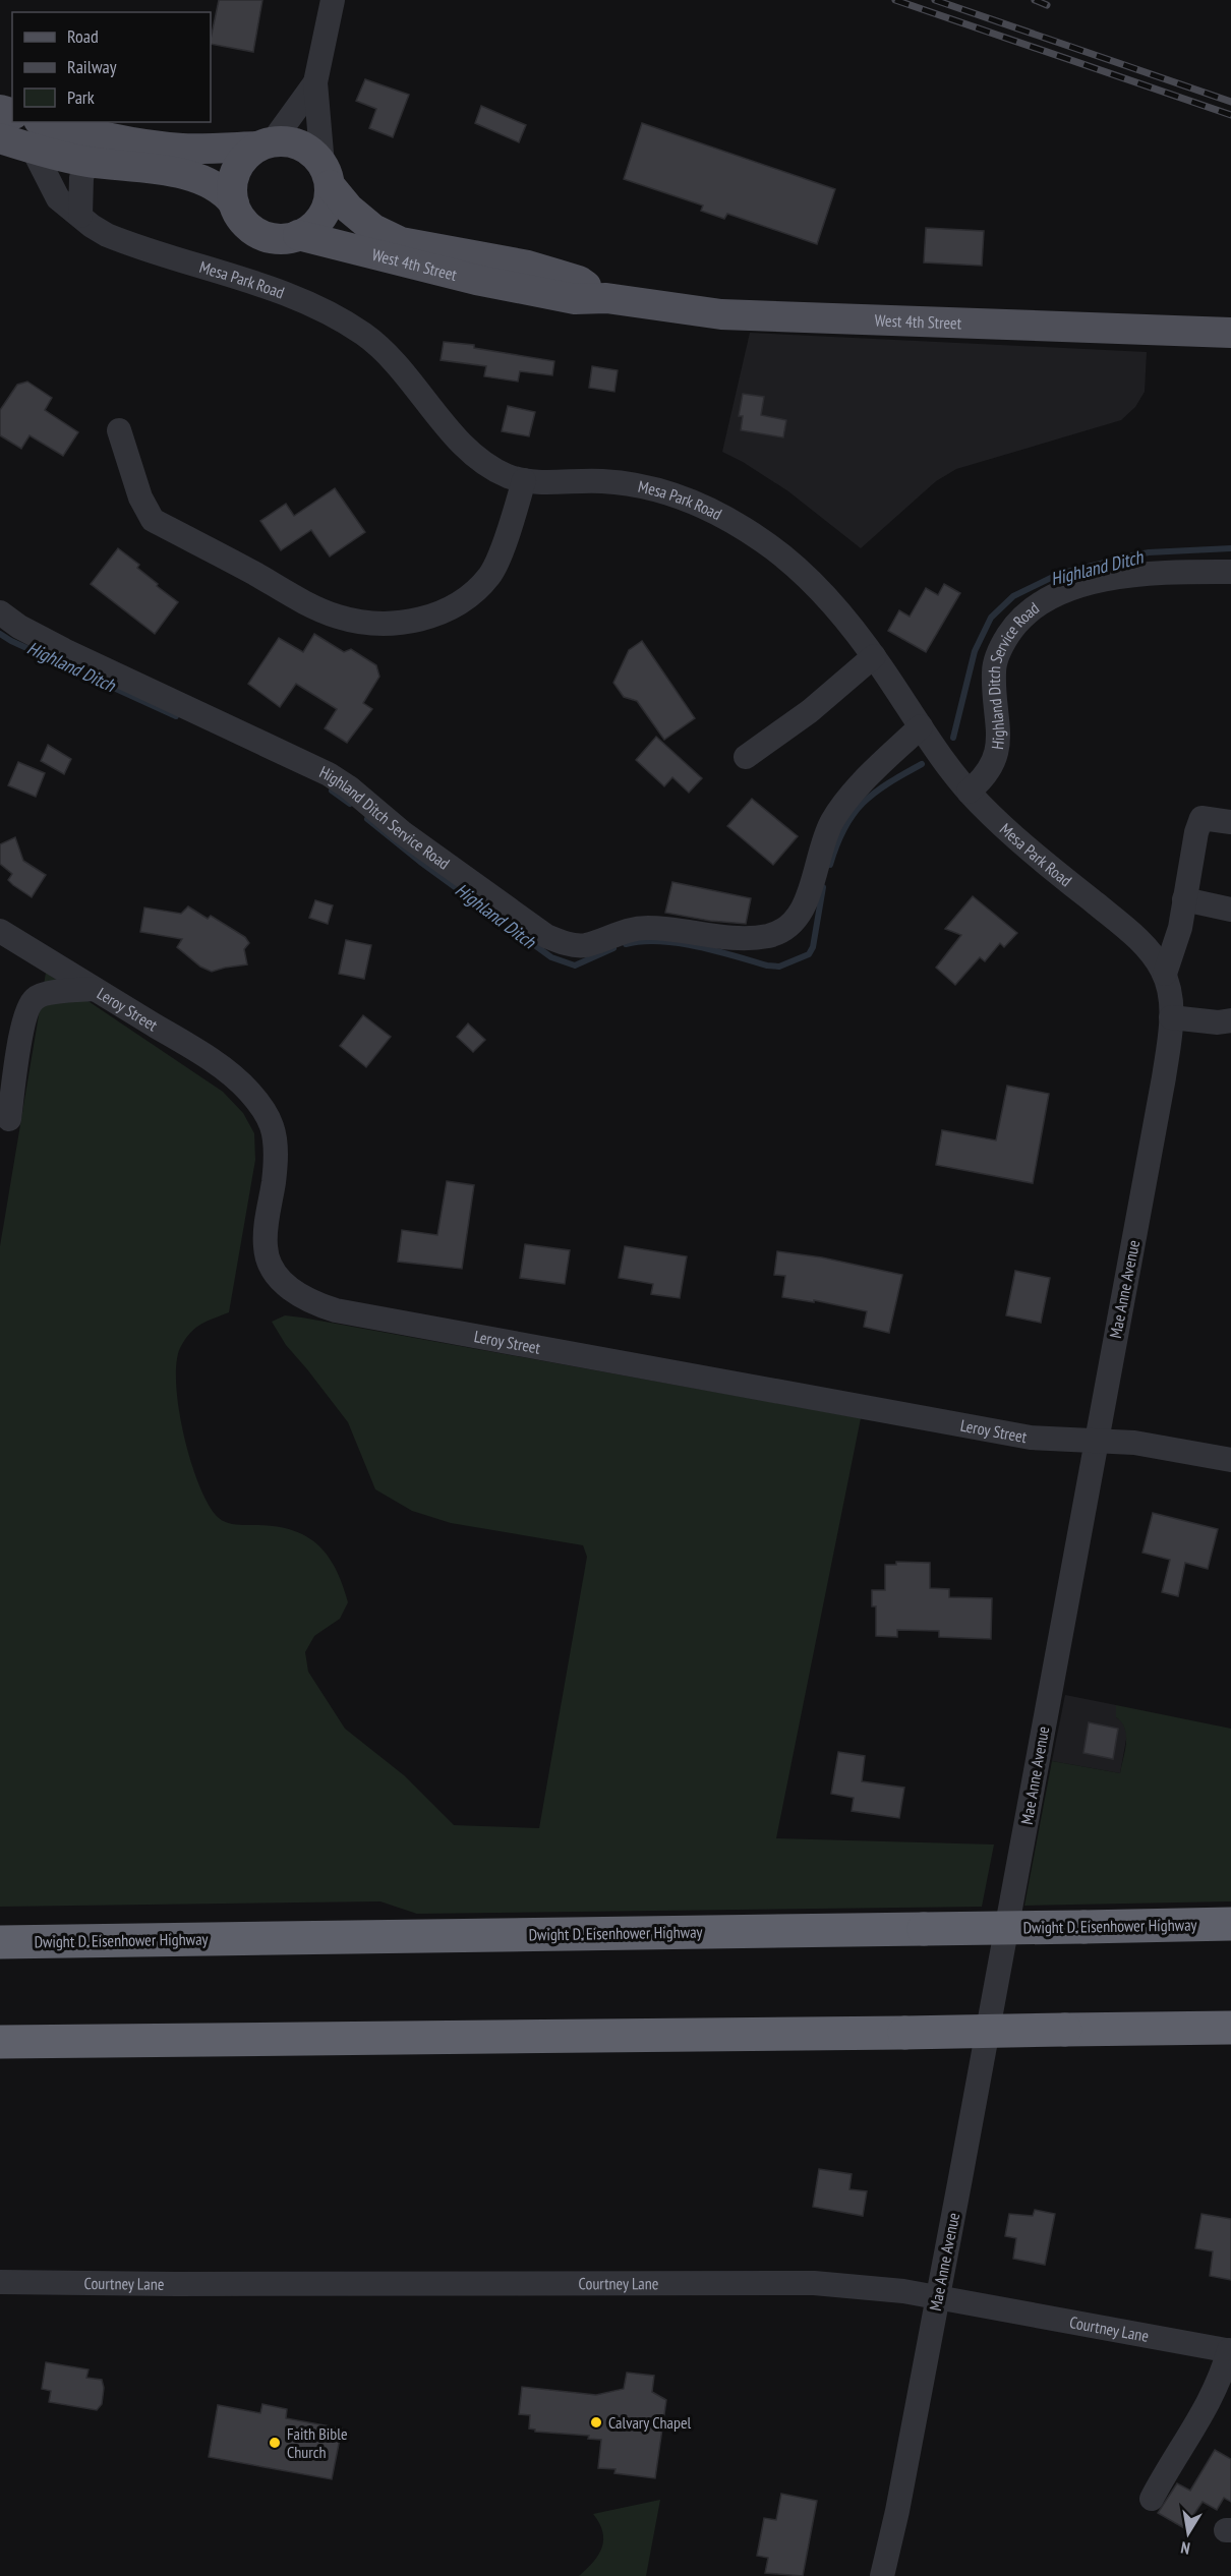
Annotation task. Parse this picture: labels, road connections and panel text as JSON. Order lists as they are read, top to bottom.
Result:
{
  "streets": {
    "highway": ["Dwight D. Eisenhower Highway"],
    "main road": ["West 4th Street"],
    "street": [
      "Mesa Park Road",
      "Highland Ditch Service Road",
      "Leroy Street",
      "Mae Anne Avenue",
      "Courtney Lane"
    ]
  },
  "crossings": [
    ["Mesa Park Road", "Highland Ditch Service Road"],
    ["Mesa Park Road", "Mae Anne Avenue"],
    ["Leroy Street", "Mae Anne Avenue"],
    ["Mae Anne Avenue", "Courtney Lane"]
  ],
  "water": ["Highland Ditch"],
  "places": ["Calvary Chapel", "Faith Bible Church"],
  "legend": ["Road", "Railway", "Park"],
  "north": "bottom"
}
